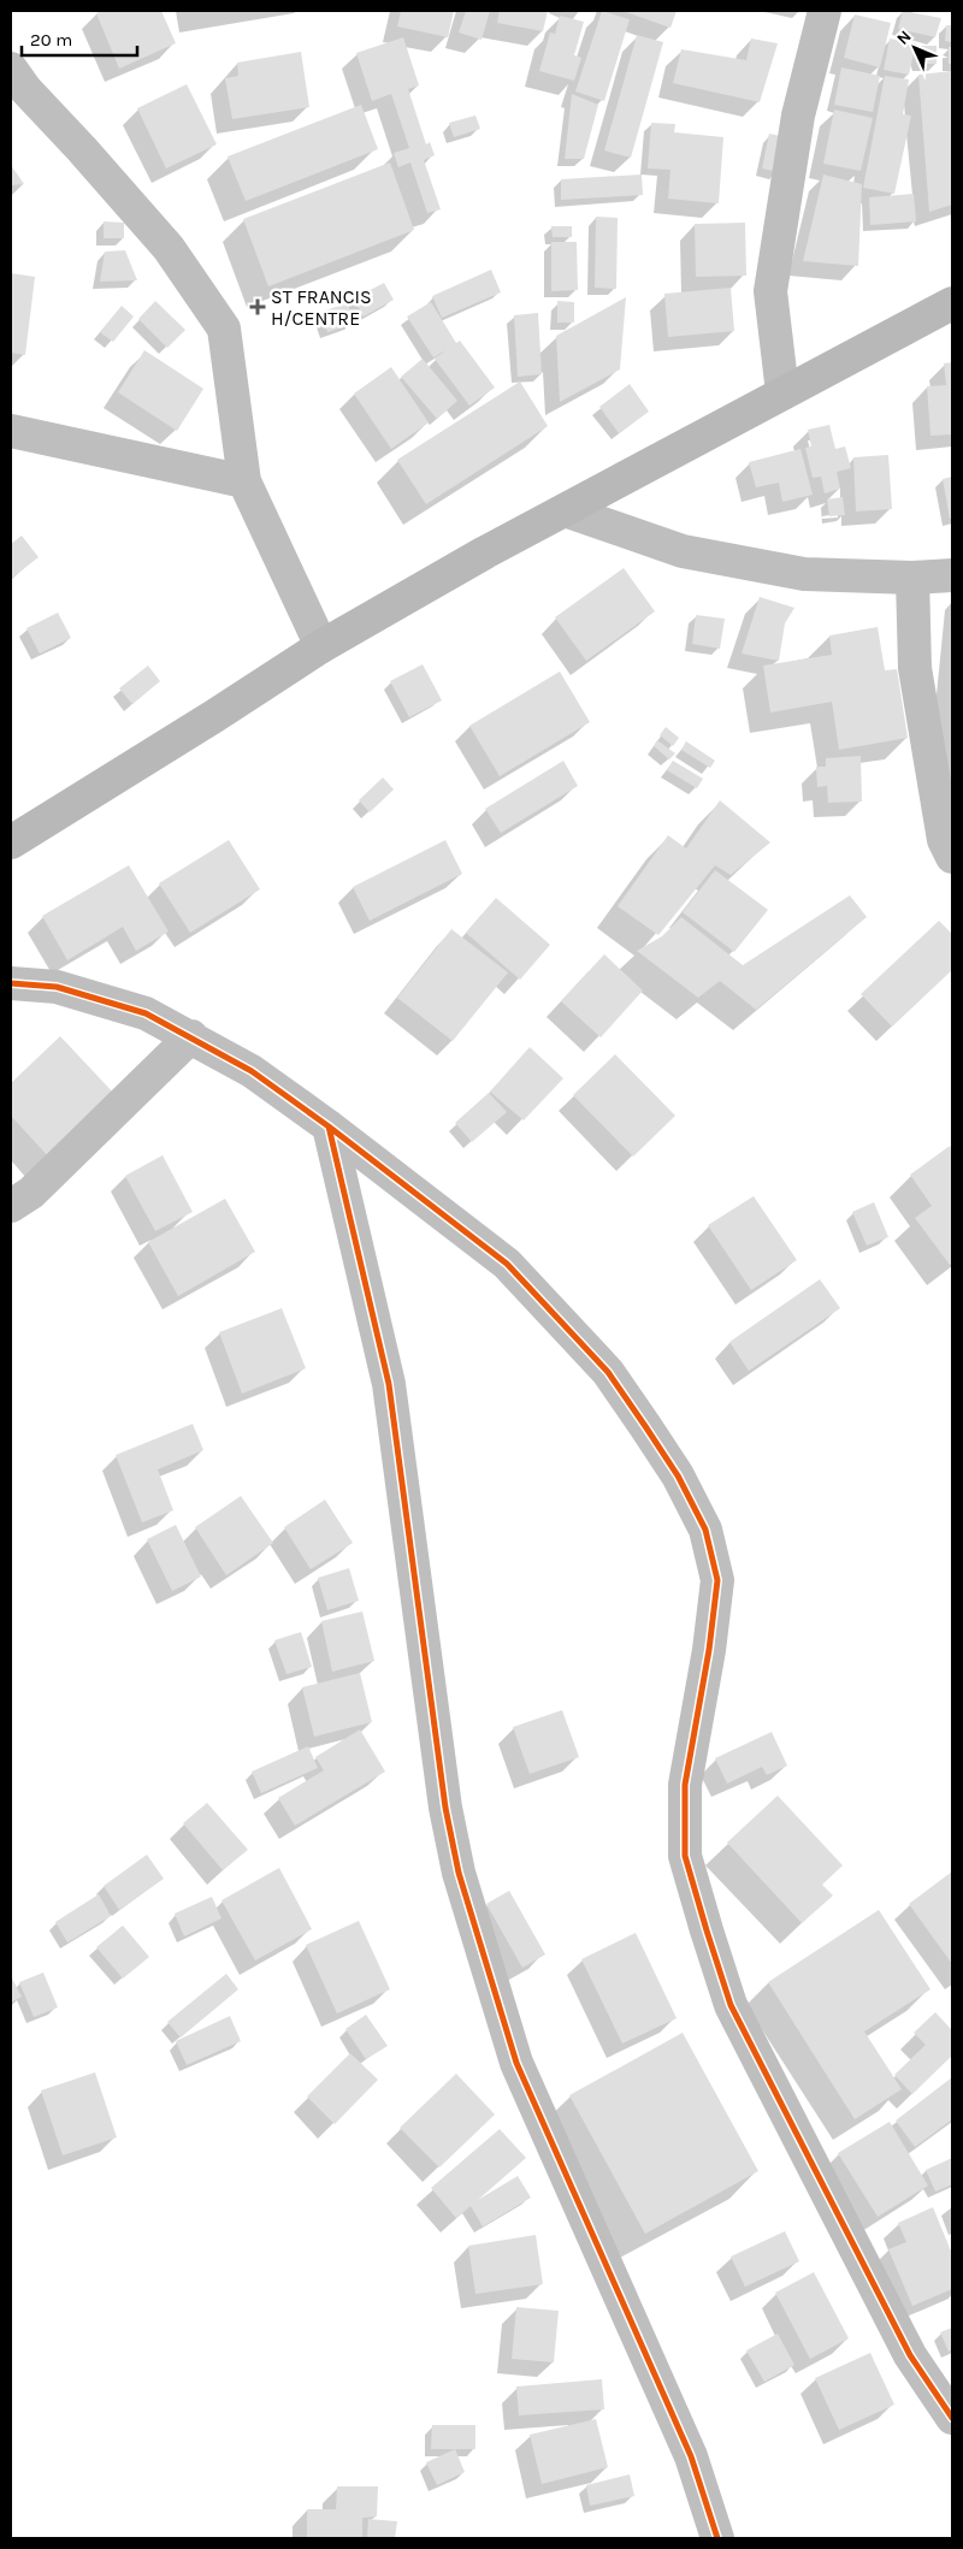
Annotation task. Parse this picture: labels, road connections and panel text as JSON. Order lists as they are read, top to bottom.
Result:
{
  "places": {
    "health": ["ST FRANCIS H/CENTRE"]
  },
  "scale_bar": "20 m",
  "north": "top left"
}
